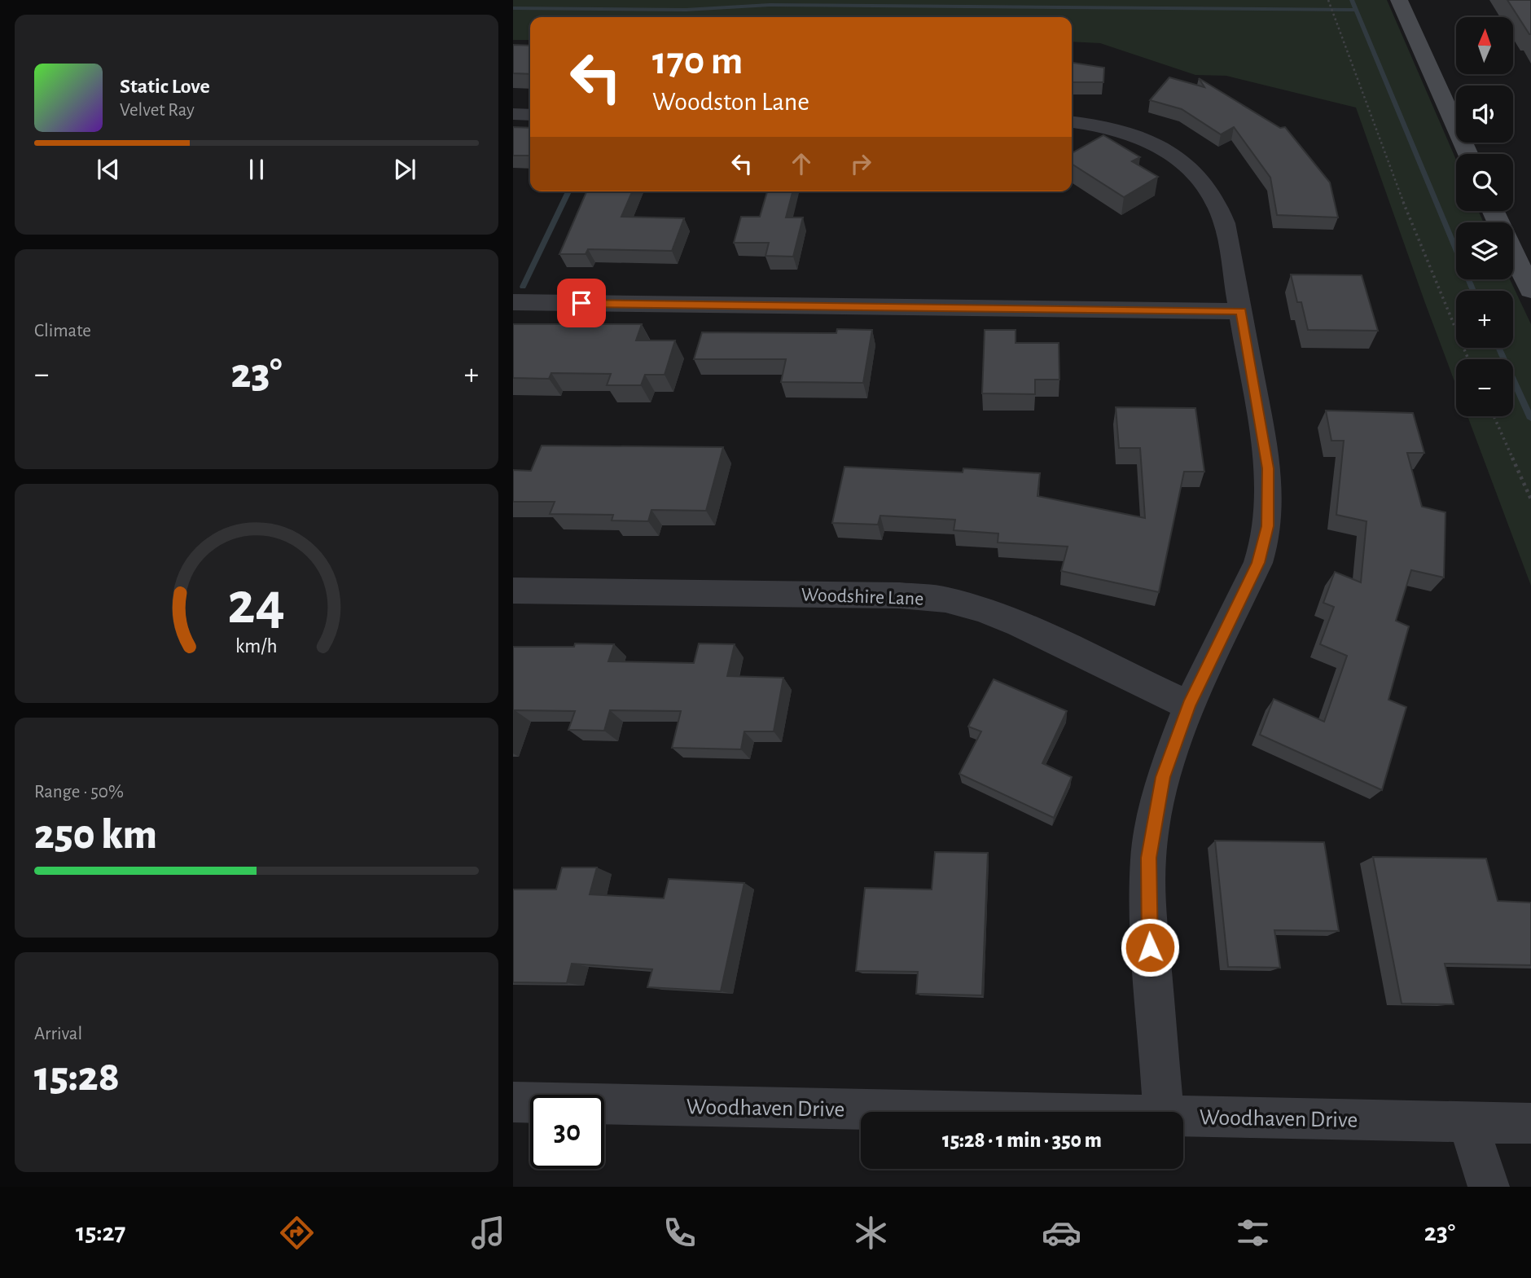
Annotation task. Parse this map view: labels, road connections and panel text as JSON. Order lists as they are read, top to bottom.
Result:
{
  "streets": {
    "street": ["Woodshire Lane", "Woodhaven Drive"]
  },
  "north": "top",
  "page": {
    "map_buttons": ["+", "−"],
    "turn": ["170 m", "Woodston Lane"],
    "song": ["Static Love", "Velvet Ray"],
    "tile": [
      "Climate",
      ["Range · 50%", "250 km"],
      ["Arrival", "15:28"]
    ],
    "heat": ["−", "23°", "+"],
    "limit": "30",
    "trip": "15:28 · 1 min · 350 m",
    "tabs": ["15:27", "23°"],
    "gauge": ["24", "km/h"]
  }
}
